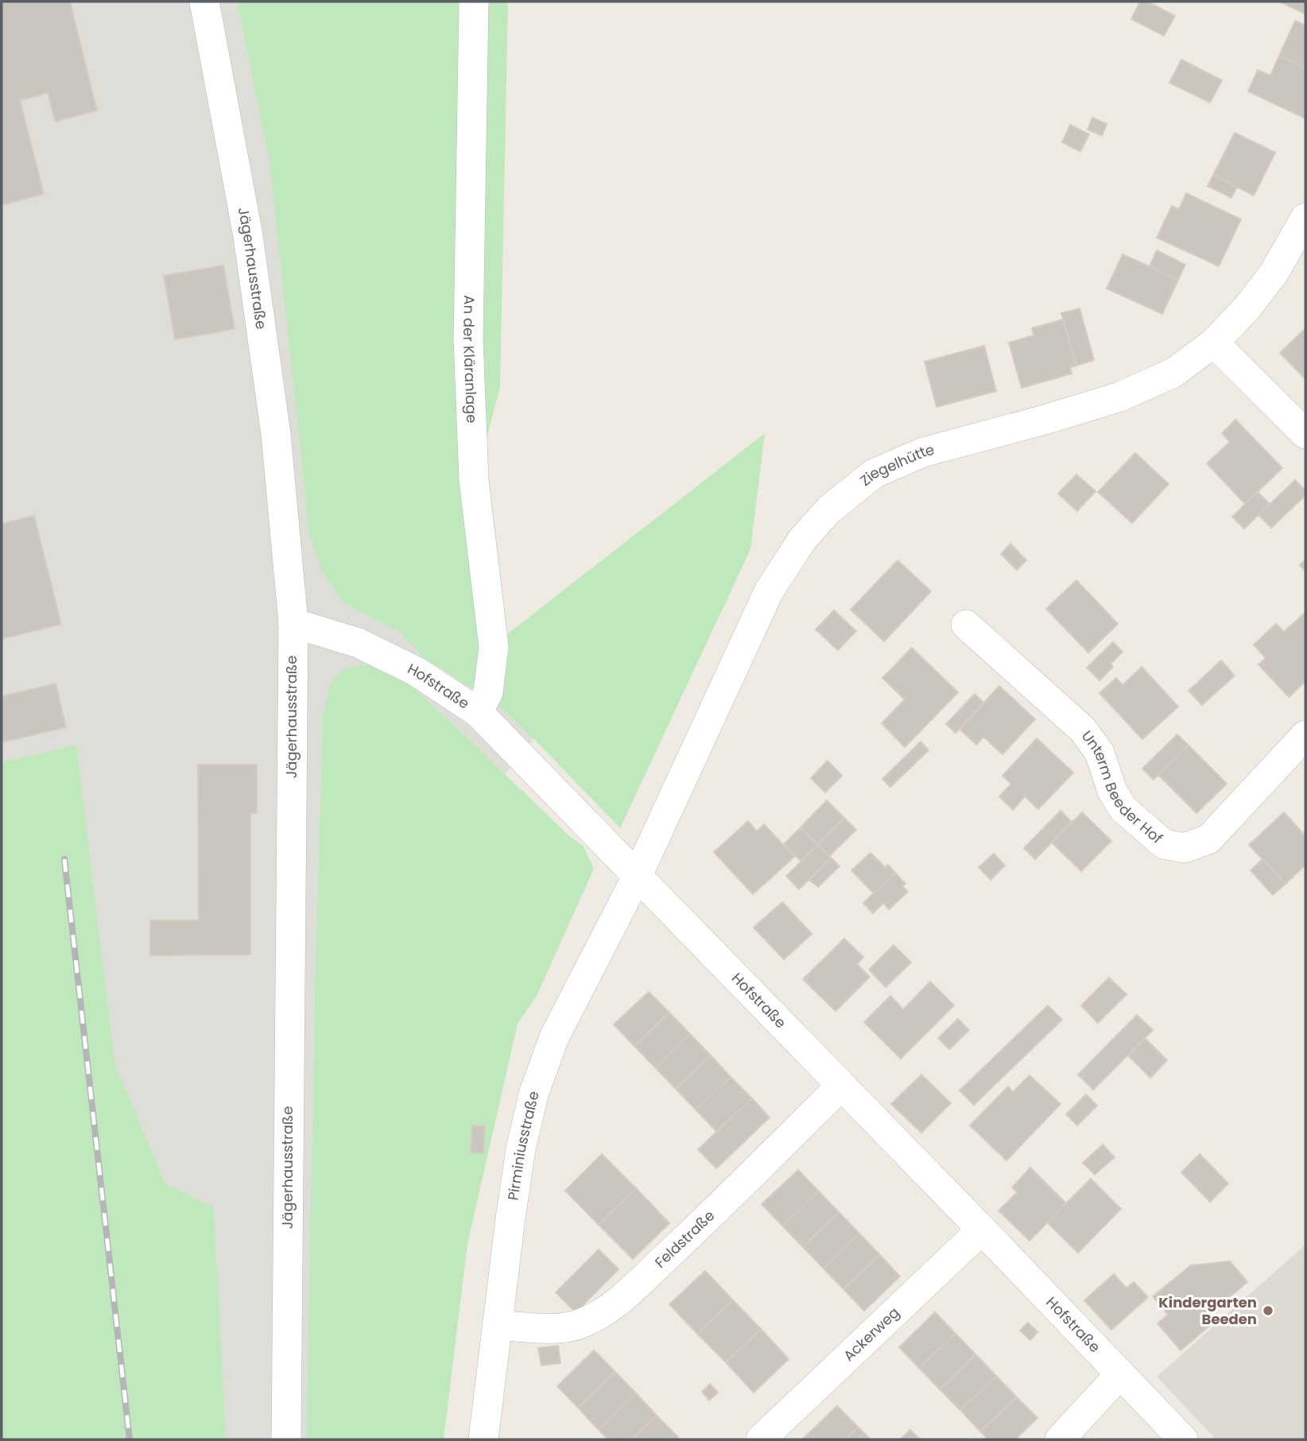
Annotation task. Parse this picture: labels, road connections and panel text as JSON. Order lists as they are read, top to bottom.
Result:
{
  "streets": {
    "street": [
      "Jägerhausstraße",
      "An der Kläranlage",
      "Ziegelhütte",
      "Hofstraße",
      "Unterm Beeder Hof",
      "Pirminiusstraße",
      "Feldstraße",
      "Ackerweg"
    ]
  },
  "crossings": [
    ["Jägerhausstraße", "Hofstraße"],
    ["An der Kläranlage", "Hofstraße"],
    ["Ziegelhütte", "Hofstraße"],
    ["Ziegelhütte", "Pirminiusstraße"],
    ["Hofstraße", "Pirminiusstraße"],
    ["Hofstraße", "Feldstraße"],
    ["Hofstraße", "Ackerweg"],
    ["Pirminiusstraße", "Feldstraße"]
  ],
  "places": ["Kindergarten Beeden"]
}
